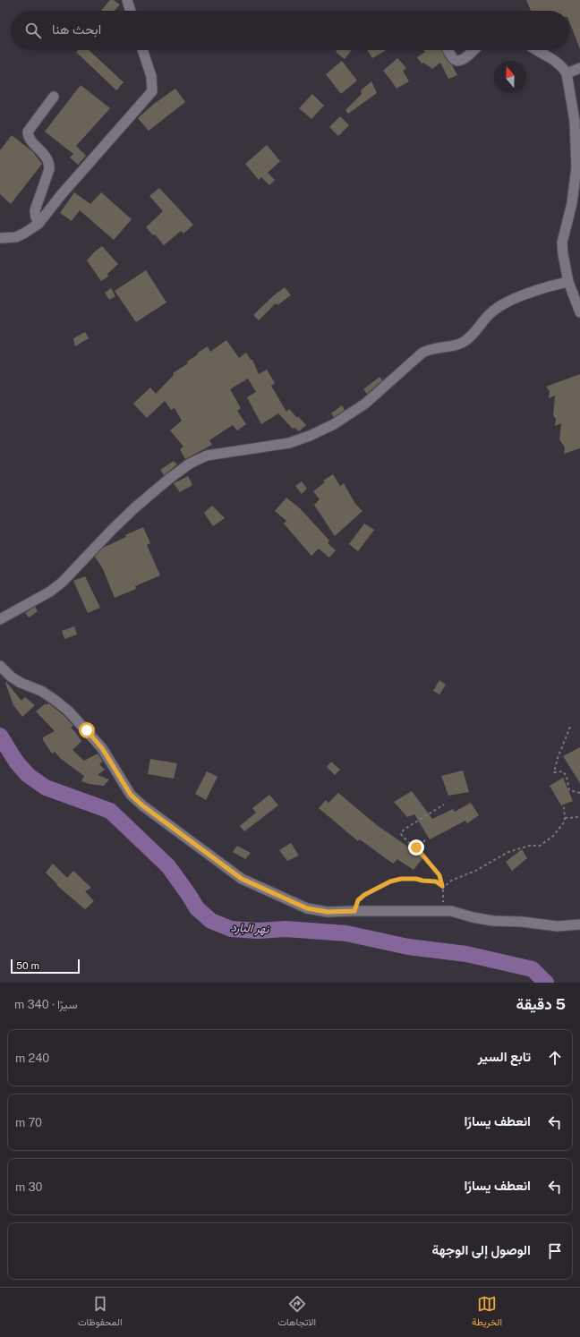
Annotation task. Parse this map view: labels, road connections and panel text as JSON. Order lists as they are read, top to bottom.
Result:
{
  "water": ["نهر البارد"],
  "scale_bar": "50 m",
  "north": "top",
  "page": {
    "search": "ابحث هنا",
    "scale": "50 m",
    "heading": ["5 دقيقة", "سيرًا · 340 m"],
    "list": [
      ["تابع السير", "240 m"],
      ["انعطف يسارًا", "70 m"],
      ["انعطف يسارًا", "30 m"],
      "الوصول إلى الوجهة"
    ],
    "nav": ["الخريطة", "الاتجاهات", "المحفوظات"]
  }
}
